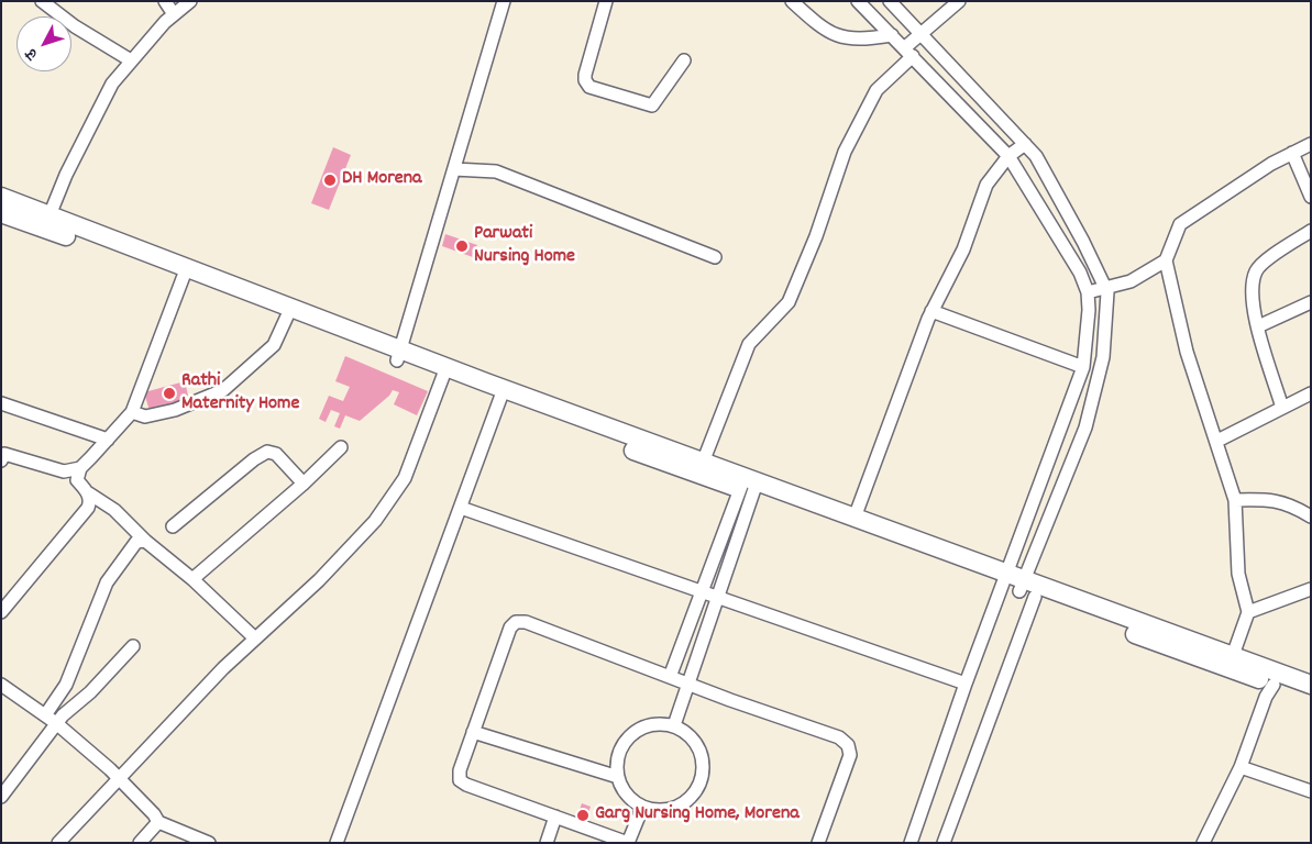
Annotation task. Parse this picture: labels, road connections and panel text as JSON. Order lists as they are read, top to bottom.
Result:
{
  "places": [
    "DH Morena",
    "Parwati Nursing Home",
    "Rathi Maternity Home",
    "Garg Nursing Home, Morena"
  ],
  "north": "bottom left"
}
